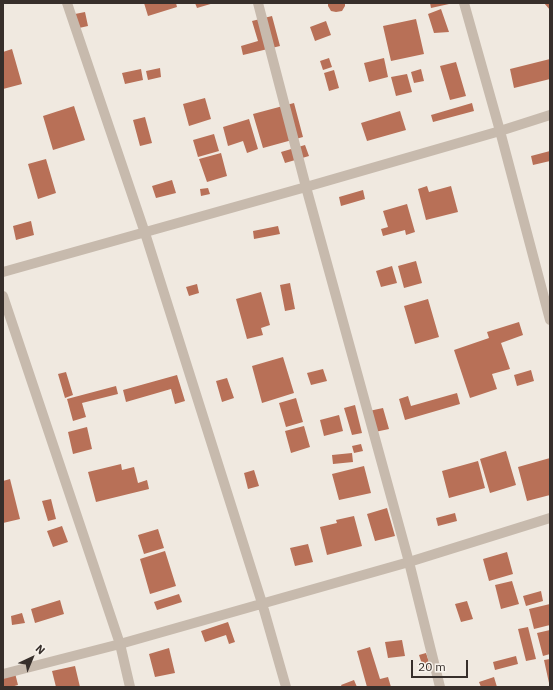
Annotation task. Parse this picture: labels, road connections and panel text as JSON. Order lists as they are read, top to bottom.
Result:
{
  "scale_bar": "20 m",
  "north": "top right"
}
